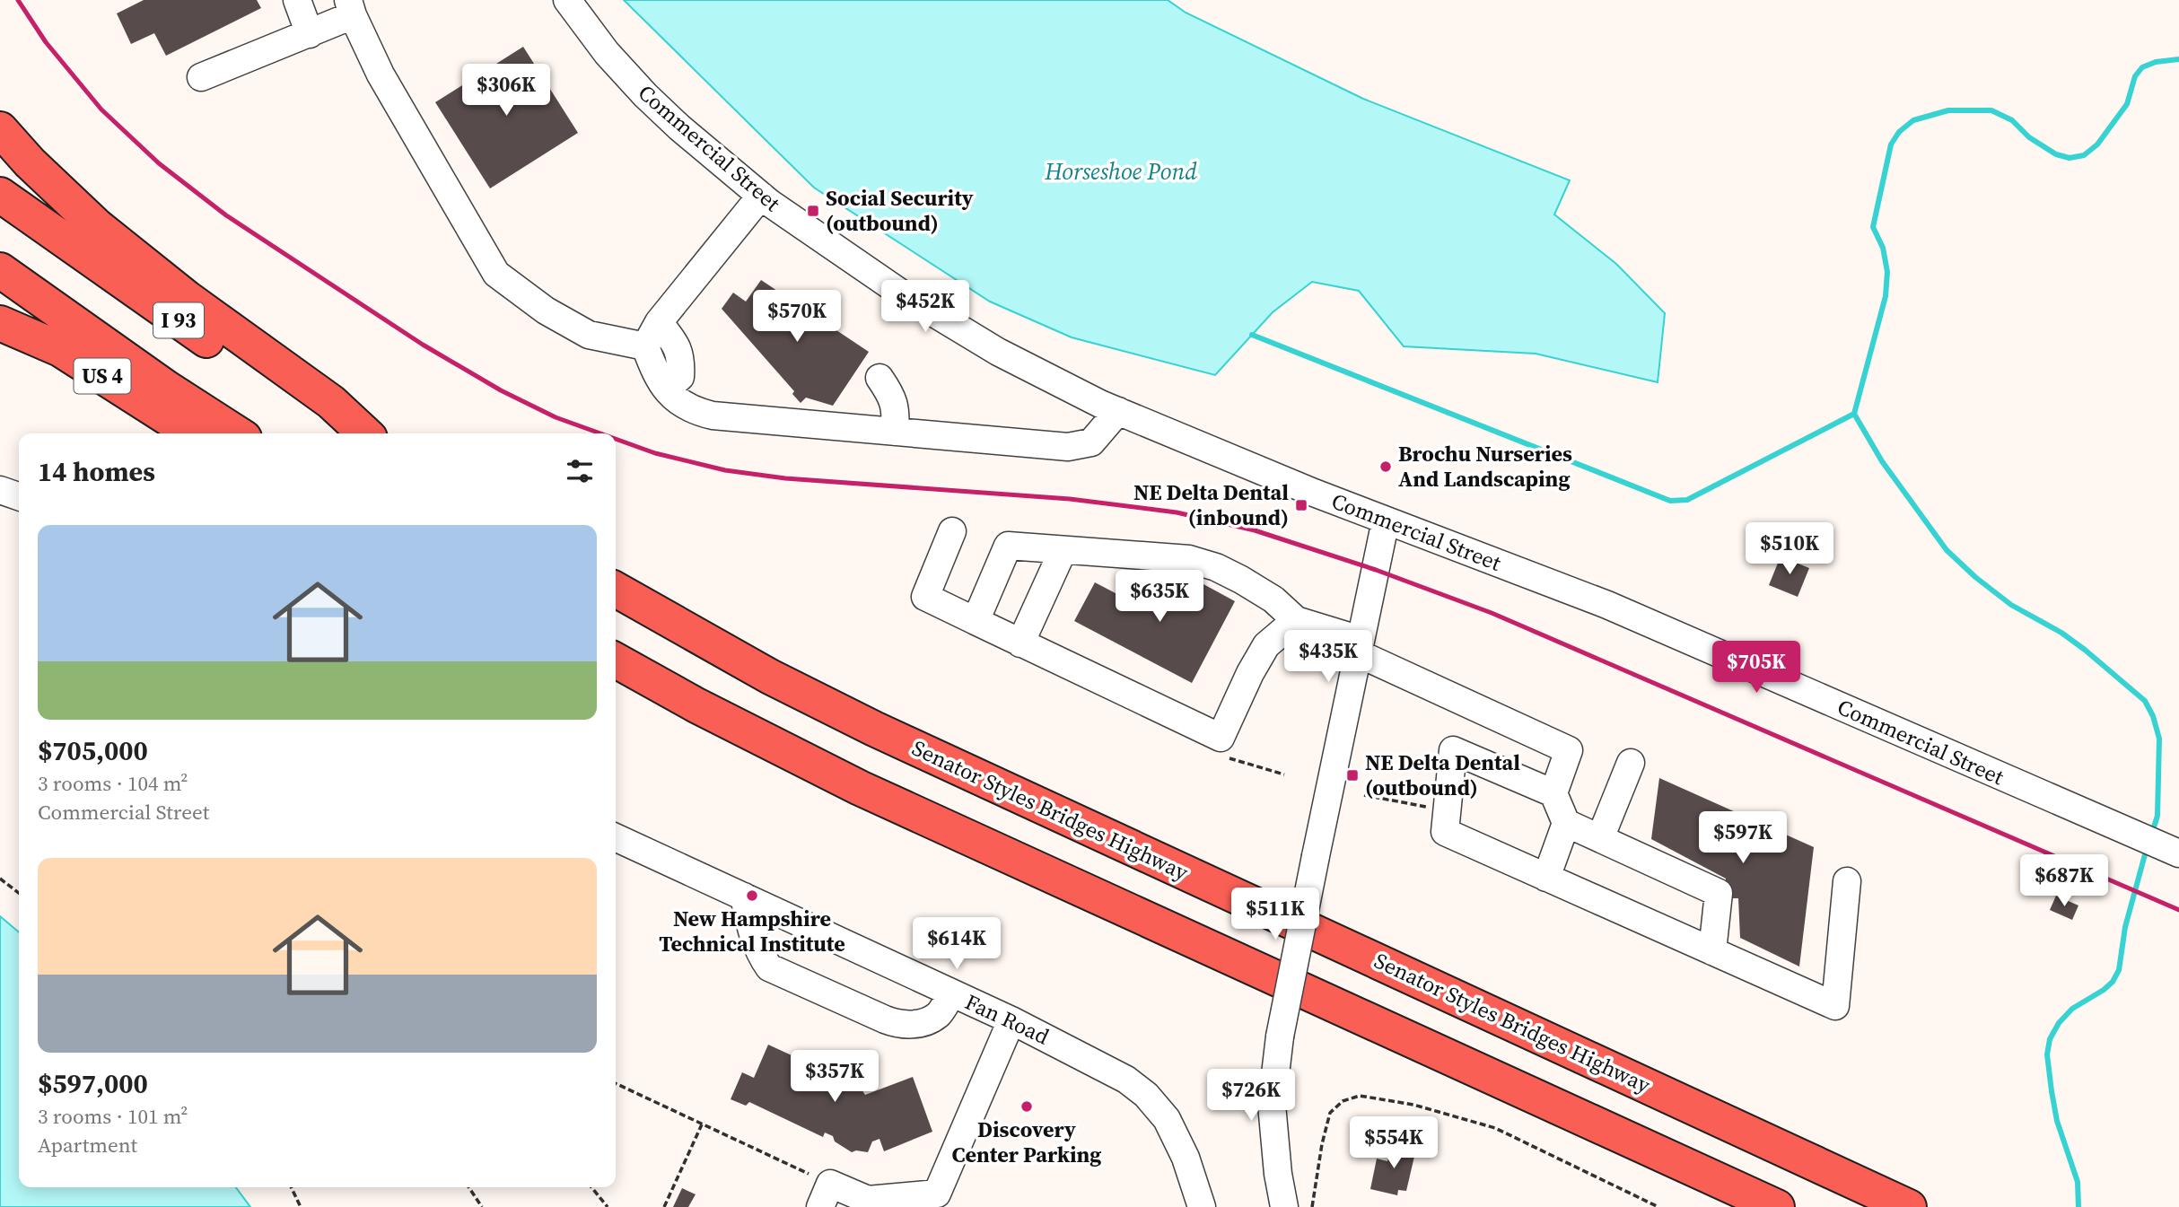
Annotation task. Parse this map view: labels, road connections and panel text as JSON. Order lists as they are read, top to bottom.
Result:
{
  "streets": {
    "highway": ["I 93", "US 4", "Senator Styles Bridges Highway"],
    "street": ["Commercial Street", "Fan Road"]
  },
  "water": ["Horseshoe Pond"],
  "places": {
    "transit": ["Social Security (outbound)", "NE Delta Dental (inbound)", "NE Delta Dental (outbound)"],
    "other": ["Brochu Nurseries And Landscaping", "New Hampshire Technical Institute", "Discovery Center Parking"]
  },
  "page": {
    "price": [
      "$306K",
      "$452K",
      "$570K",
      "$510K",
      "$635K",
      "$435K",
      "$705K",
      "$597K",
      "$687K",
      "$511K",
      "$614K",
      "$357K",
      "$726K",
      "$554K"
    ],
    "heading": "14 homes",
    "list": [
      {
        "name": "$705,000",
        "note": "3 rooms · 104 m² · Commercial Street"
      },
      {
        "name": "$597,000",
        "note": "3 rooms · 101 m² · Apartment"
      }
    ]
  }
}
